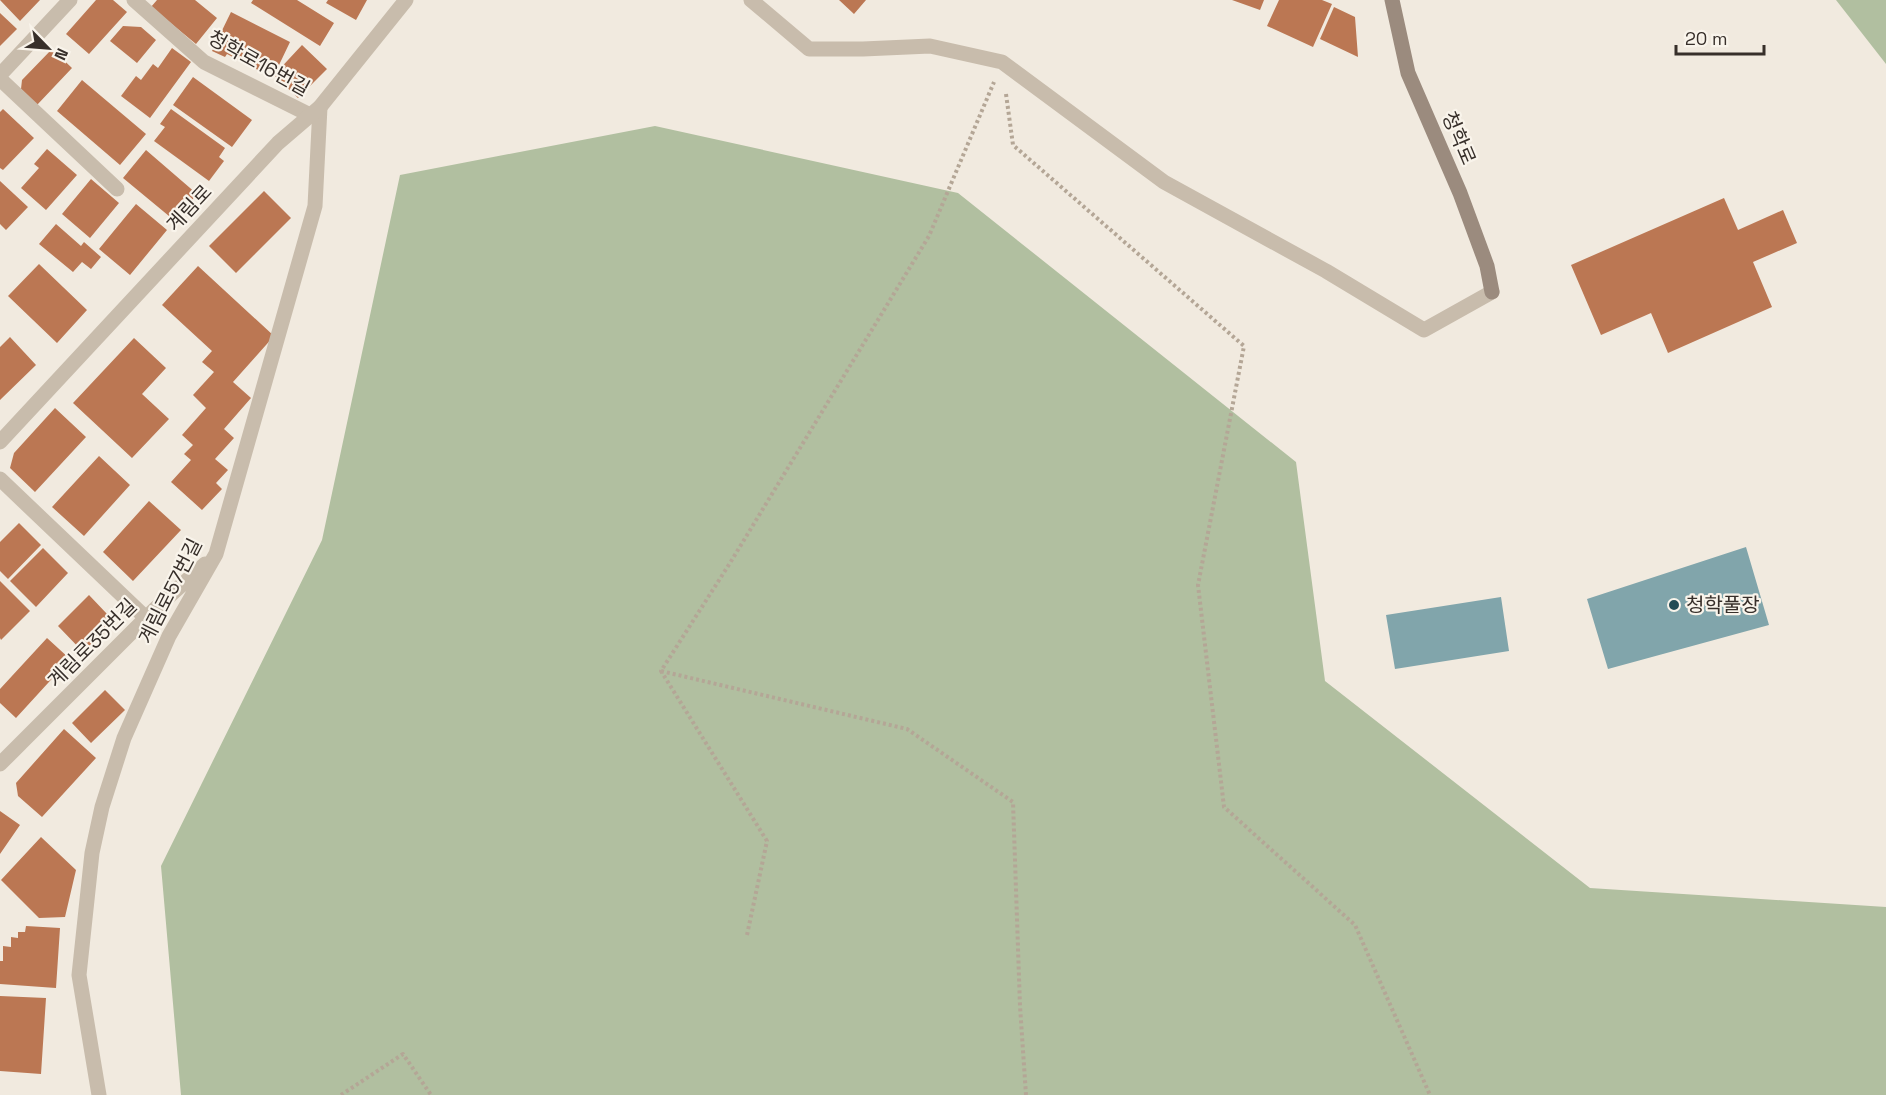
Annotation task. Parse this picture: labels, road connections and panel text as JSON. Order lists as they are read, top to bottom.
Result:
{
  "streets": {
    "street": [
      "청학로16번길",
      "청학로",
      "계림로",
      "계림로57번길",
      "계림로35번길"
    ]
  },
  "crossings": [
    ["청학로16번길", "계림로"],
    ["청학로16번길", "계림로57번길"],
    ["계림로", "계림로57번길"],
    ["계림로57번길", "계림로35번길"]
  ],
  "places": ["청학풀장"],
  "scale_bar": "20 m",
  "north": "bottom right"
}
